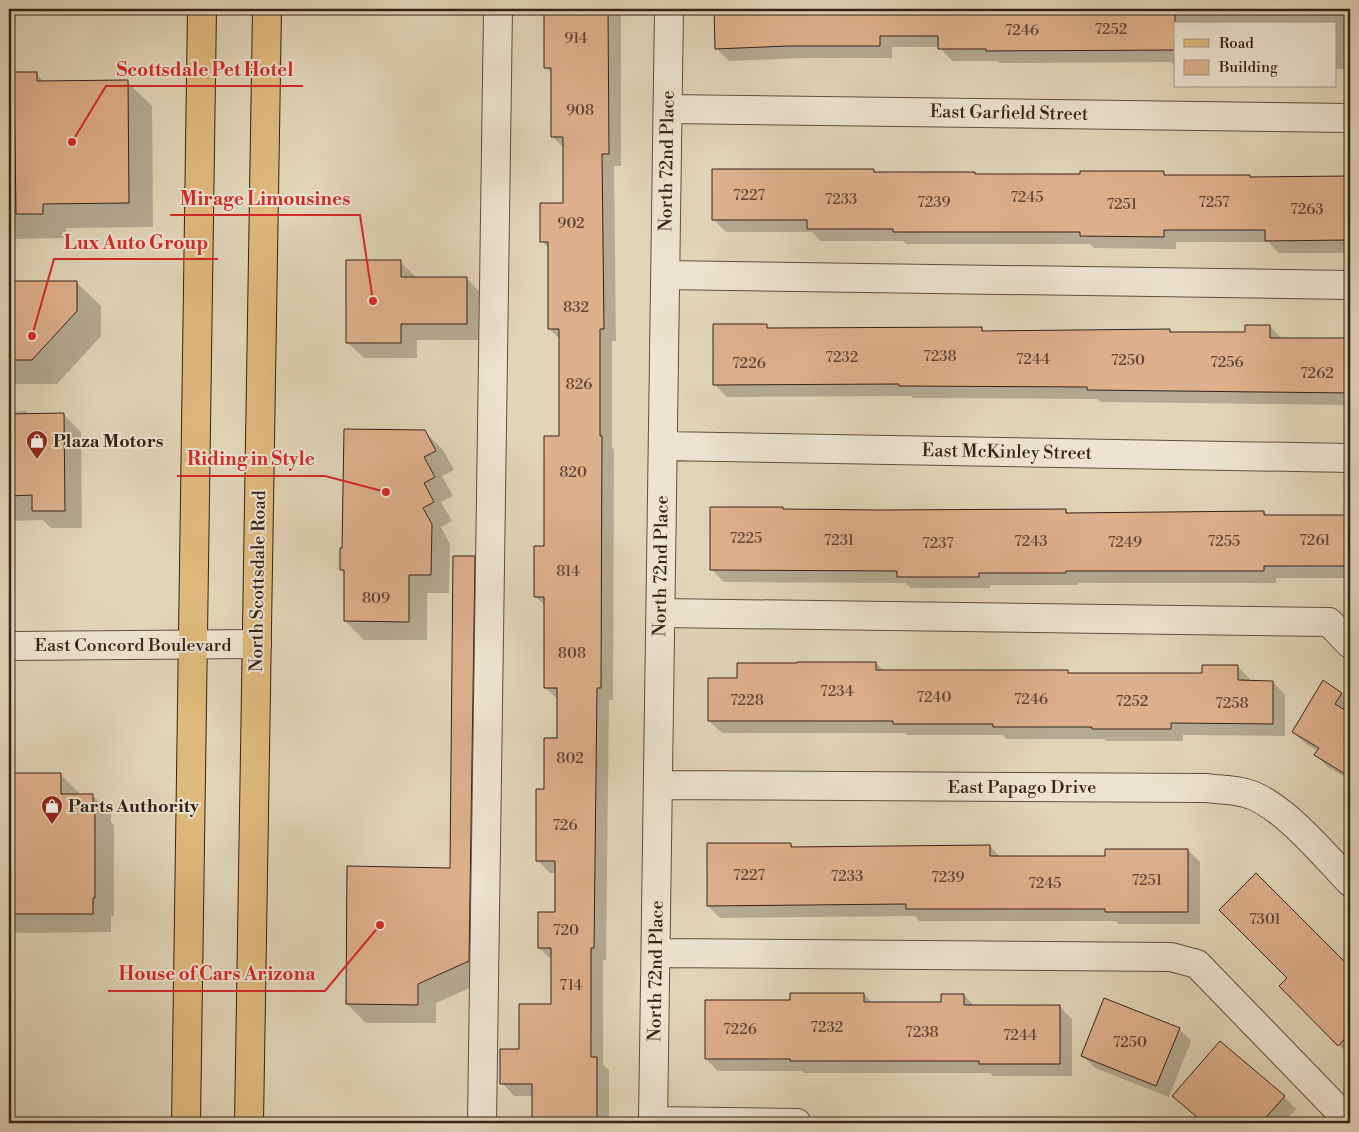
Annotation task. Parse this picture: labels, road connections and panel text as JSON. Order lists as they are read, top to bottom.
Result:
{
  "streets": {
    "main road": ["North Scottsdale Road"],
    "street": [
      "East Garfield Street",
      "North 72nd Place",
      "East McKinley Street",
      "East Concord Boulevard",
      "East Papago Drive"
    ]
  },
  "crossings": [
    ["East Garfield Street", "North 72nd Place"],
    ["North 72nd Place", "East McKinley Street"],
    ["North 72nd Place", "East Papago Drive"],
    ["North Scottsdale Road", "East Concord Boulevard"]
  ],
  "places": {
    "other": [
      "Scottsdale Pet Hotel",
      "Mirage Limousines",
      "Lux Auto Group",
      "Riding in Style",
      "House of Cars Arizona"
    ],
    "shop": ["Plaza Motors", "Parts Authority"]
  },
  "house_numbers": [
    "7252",
    "7246",
    "914",
    "908",
    "7227",
    "7245",
    "7233",
    "7239",
    "7257",
    "7251",
    "7263",
    "902",
    "832",
    "7238",
    "7232",
    "7244",
    "7250",
    "7256",
    "7226",
    "7262",
    "826",
    "820",
    "7225",
    "7231",
    "7261",
    "7243",
    "7255",
    "7249",
    "7237",
    "814",
    "809",
    "808",
    "7234",
    "7240",
    "7246",
    "7228",
    "7252",
    "7258",
    "802",
    "726",
    "7227",
    "7233",
    "7239",
    "7251",
    "7245",
    "7301",
    "720",
    "714",
    "7232",
    "7226",
    "7238",
    "7244",
    "7250"
  ],
  "legend": ["Road", "Building"]
}
